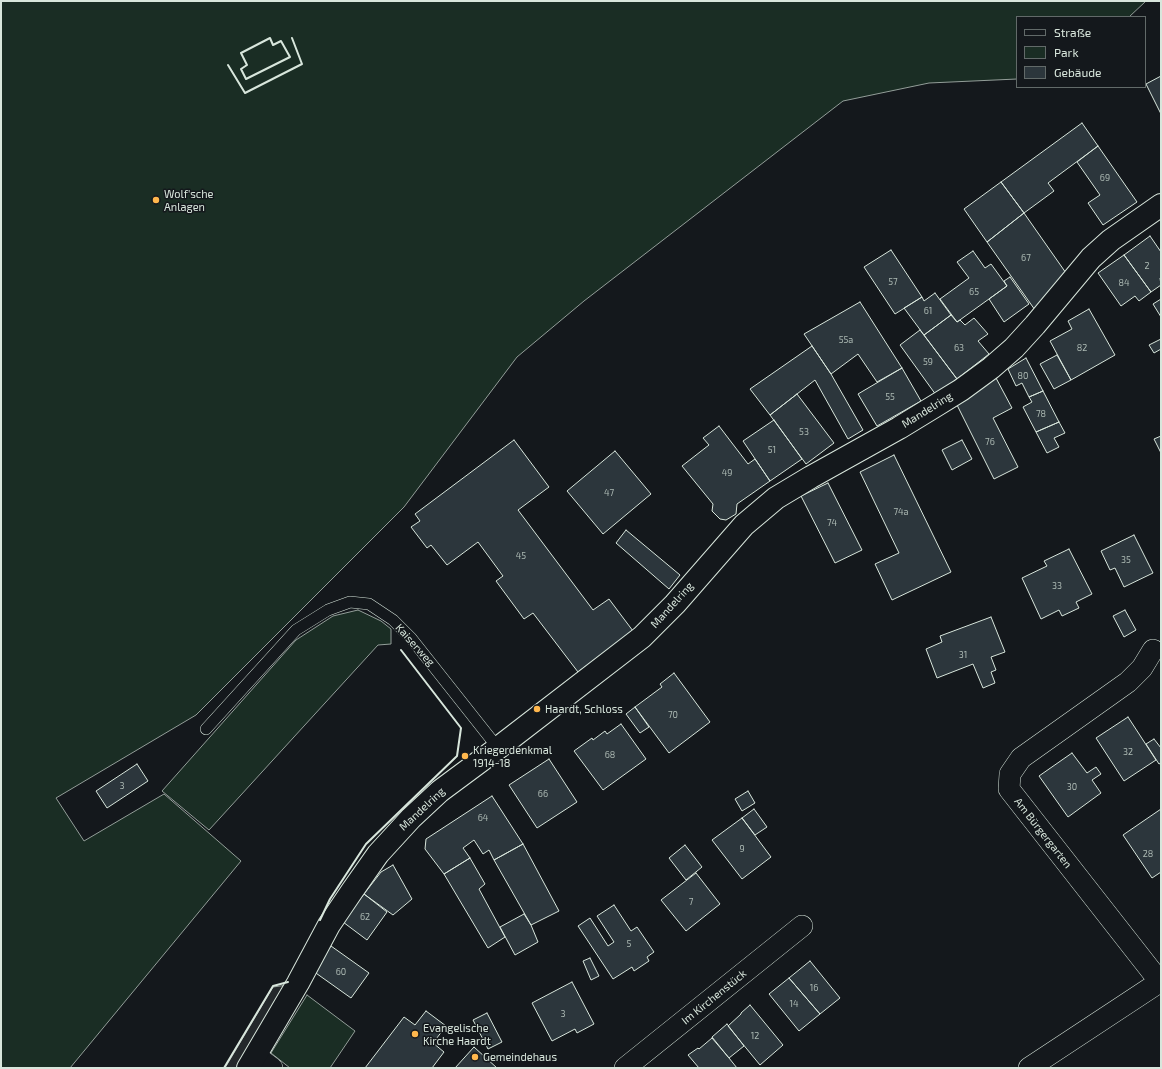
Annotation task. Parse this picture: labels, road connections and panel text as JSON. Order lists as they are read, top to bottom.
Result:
{
  "streets": {
    "street": ["Mandelring", "Am Bürgergarten", "Im Kirchenstück"],
    "lane": ["Kaiserweg"]
  },
  "crossings": [
    ["Mandelring", "Kaiserweg"]
  ],
  "places": [
    "Wolf'sche Anlagen",
    "Haardt, Schloss",
    "Kriegerdenkmal 1914-18",
    "Evangelische Kirche Haardt",
    "Gemeindehaus"
  ],
  "house_numbers": [
    "69",
    "67",
    "2",
    "57",
    "84",
    "65",
    "61",
    "55a",
    "63",
    "82",
    "59",
    "80",
    "55",
    "78",
    "53",
    "76",
    "51",
    "49",
    "47",
    "74a",
    "74",
    "45",
    "35",
    "33",
    "31",
    "70",
    "32",
    "68",
    "3",
    "30",
    "66",
    "64",
    "9",
    "28",
    "7",
    "62",
    "5",
    "60",
    "16",
    "14",
    "3",
    "12"
  ],
  "legend": ["Straße", "Park", "Gebäude"]
}
